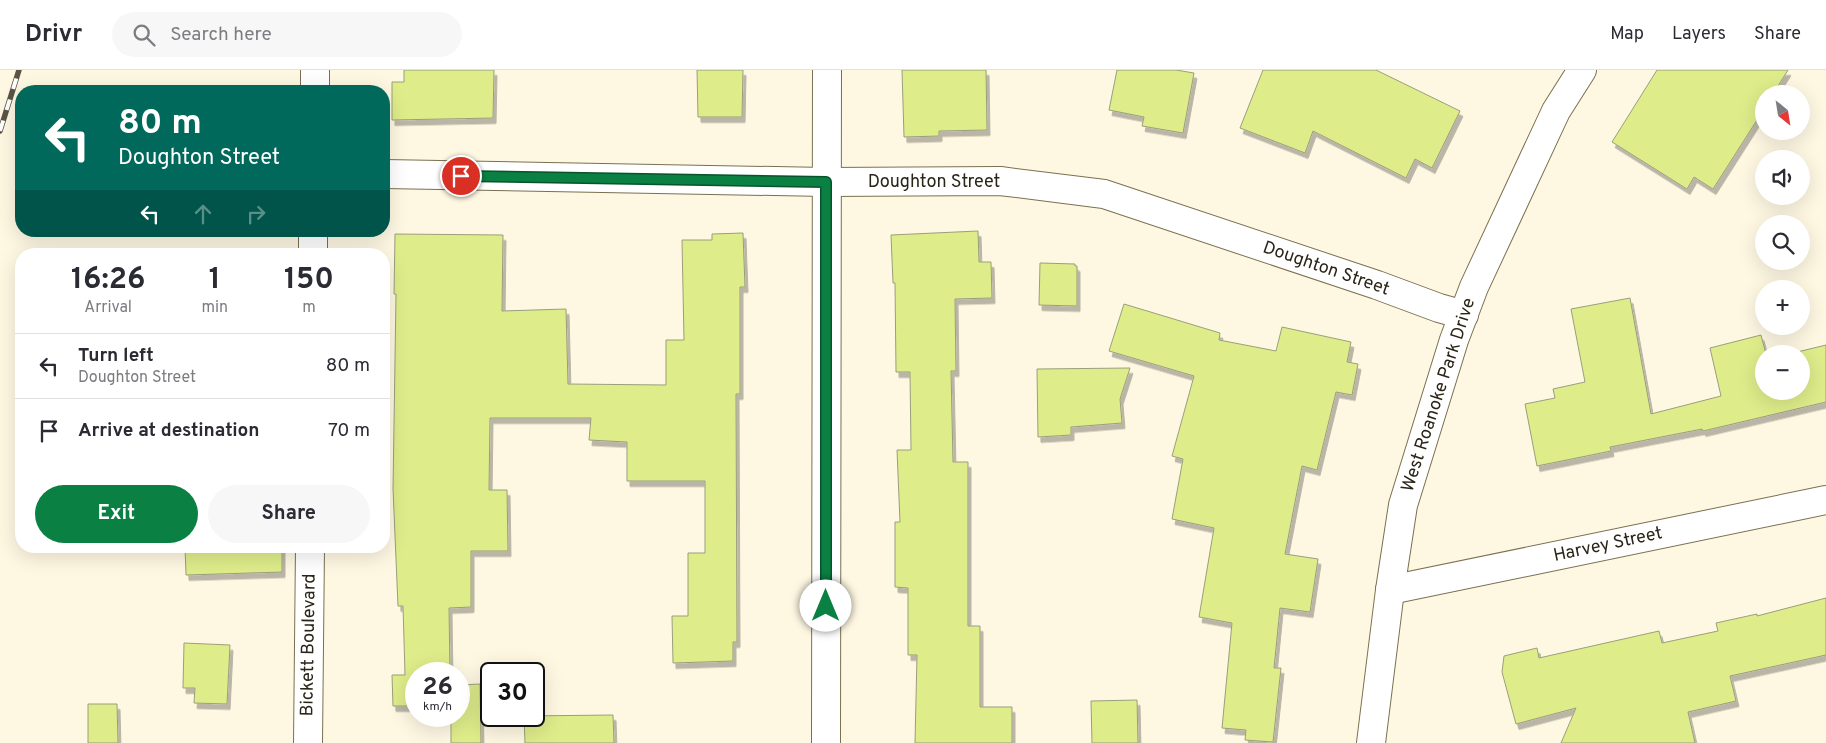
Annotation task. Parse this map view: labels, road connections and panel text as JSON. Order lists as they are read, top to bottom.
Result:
{
  "streets": {
    "street": [
      "Doughton Street",
      "West Roanoke Park Drive",
      "Harvey Street",
      "Bickett Boulevard"
    ]
  },
  "crossings": [
    ["Doughton Street", "West Roanoke Park Drive"],
    ["West Roanoke Park Drive", "Harvey Street"]
  ],
  "north": "bottom right",
  "page": {
    "header": "Drivr",
    "search": "Search here",
    "nav": ["Map", "Layers", "Share"],
    "map_buttons": ["+", "−"],
    "turn": ["80 m", "Doughton Street"],
    "eta": [
      "16:26",
      "Arrival",
      "1",
      "min",
      "150",
      "m"
    ],
    "list": [
      {
        "name": "Turn left",
        "note": "Doughton Street",
        "value": "80 m"
      },
      {
        "name": "Arrive at destination",
        "value": "70 m"
      }
    ],
    "buttons": ["Exit", "Share"],
    "speed": "26 km/h",
    "limit": "30"
  }
}
